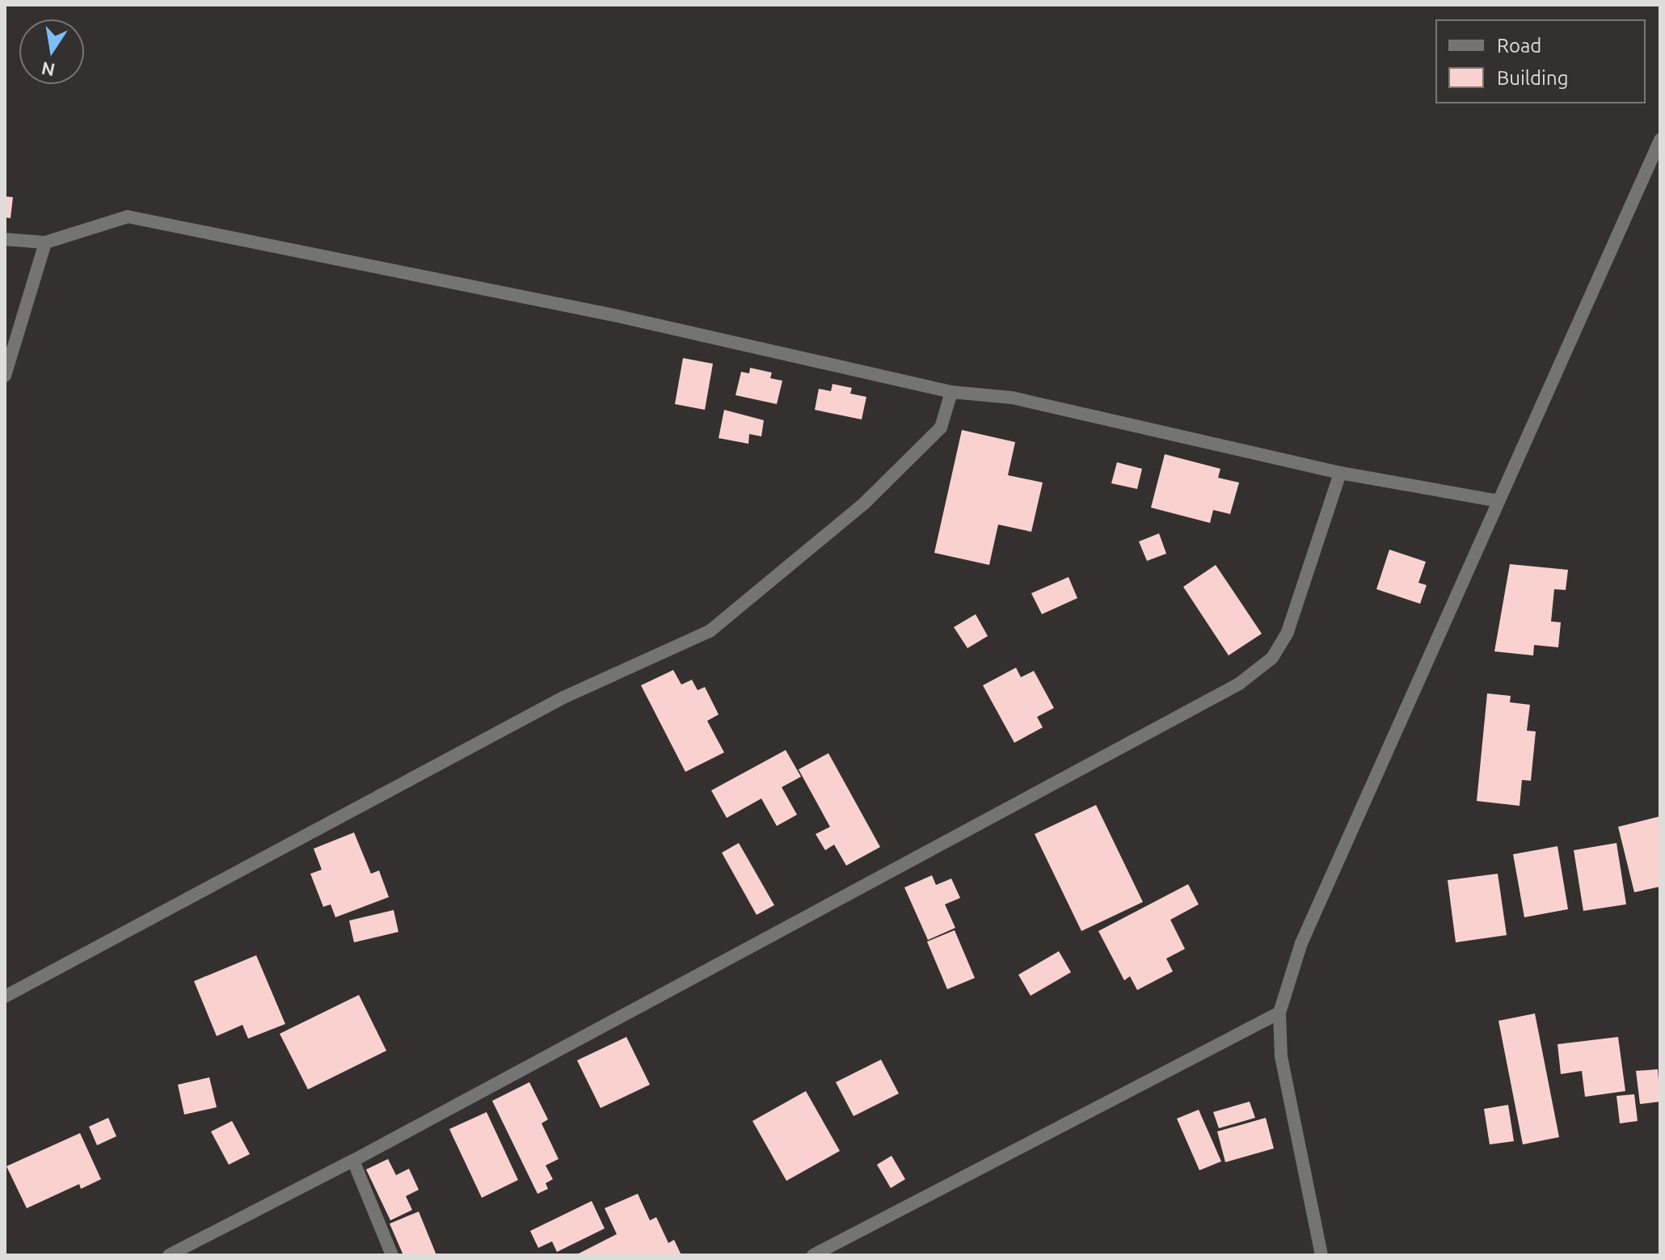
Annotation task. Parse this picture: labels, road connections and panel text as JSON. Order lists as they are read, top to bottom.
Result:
{
  "legend": ["Road", "Building"],
  "north": "bottom"
}
